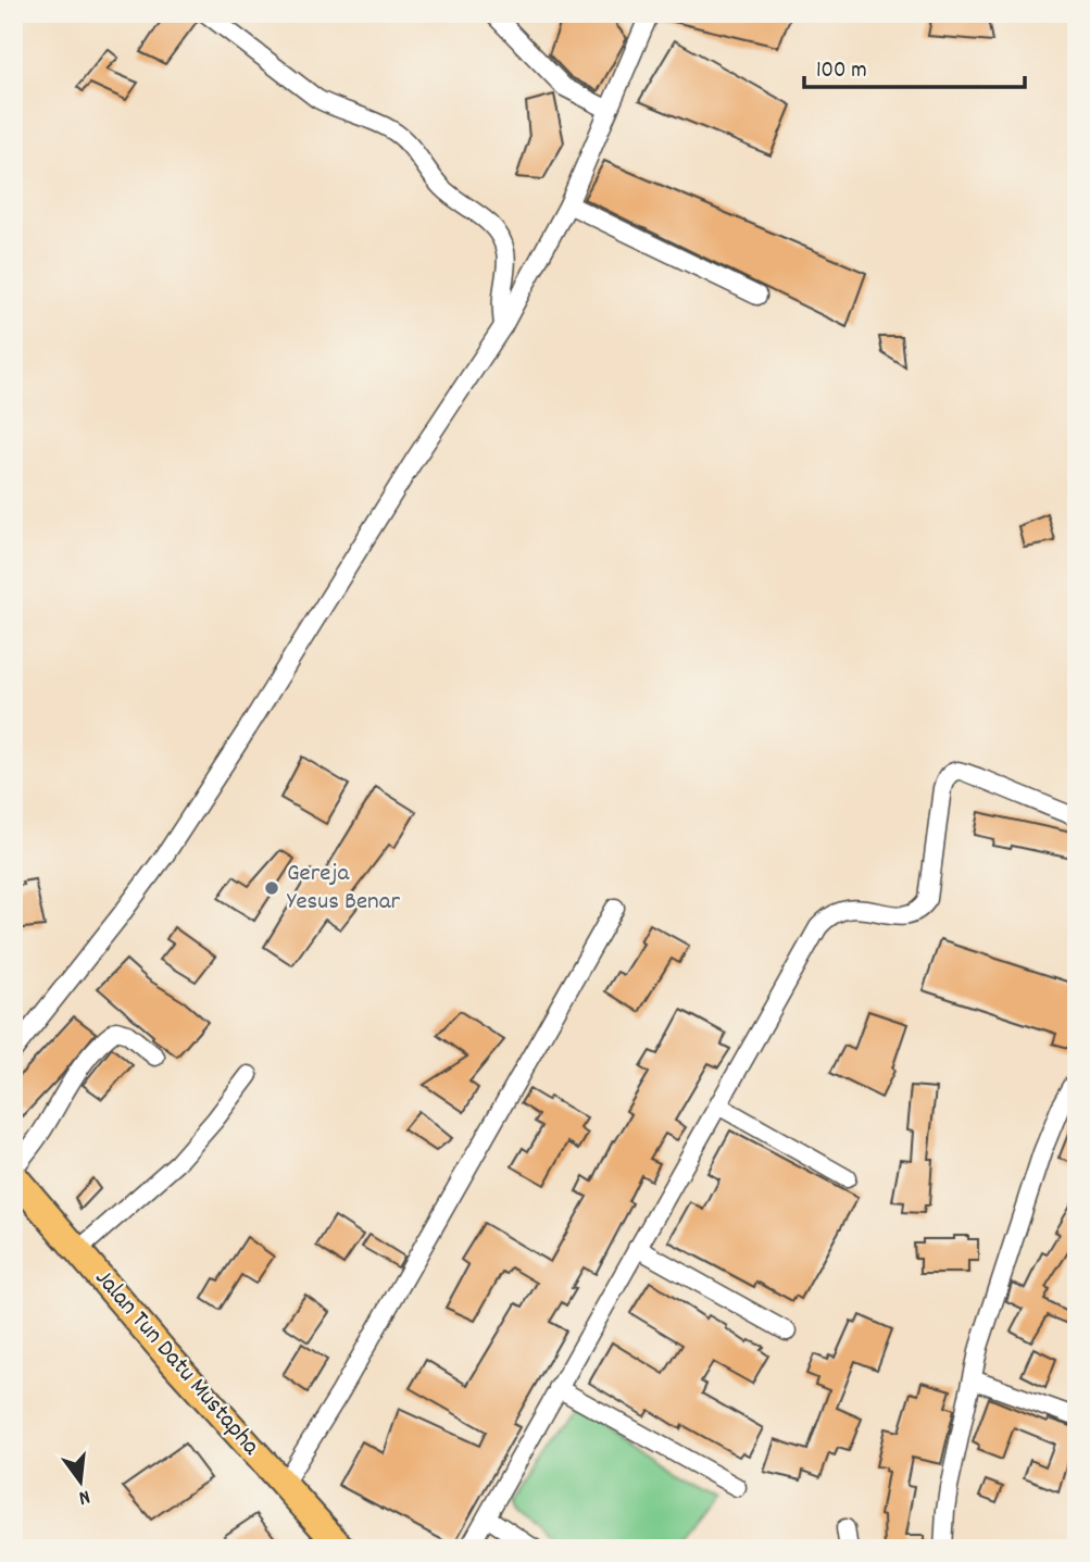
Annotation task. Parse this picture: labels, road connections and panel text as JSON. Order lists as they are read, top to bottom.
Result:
{
  "streets": {
    "main road": ["Jalan Tun Datu Mustapha"]
  },
  "places": ["Gereja Yesus Benar"],
  "scale_bar": "100 m",
  "north": "bottom"
}
